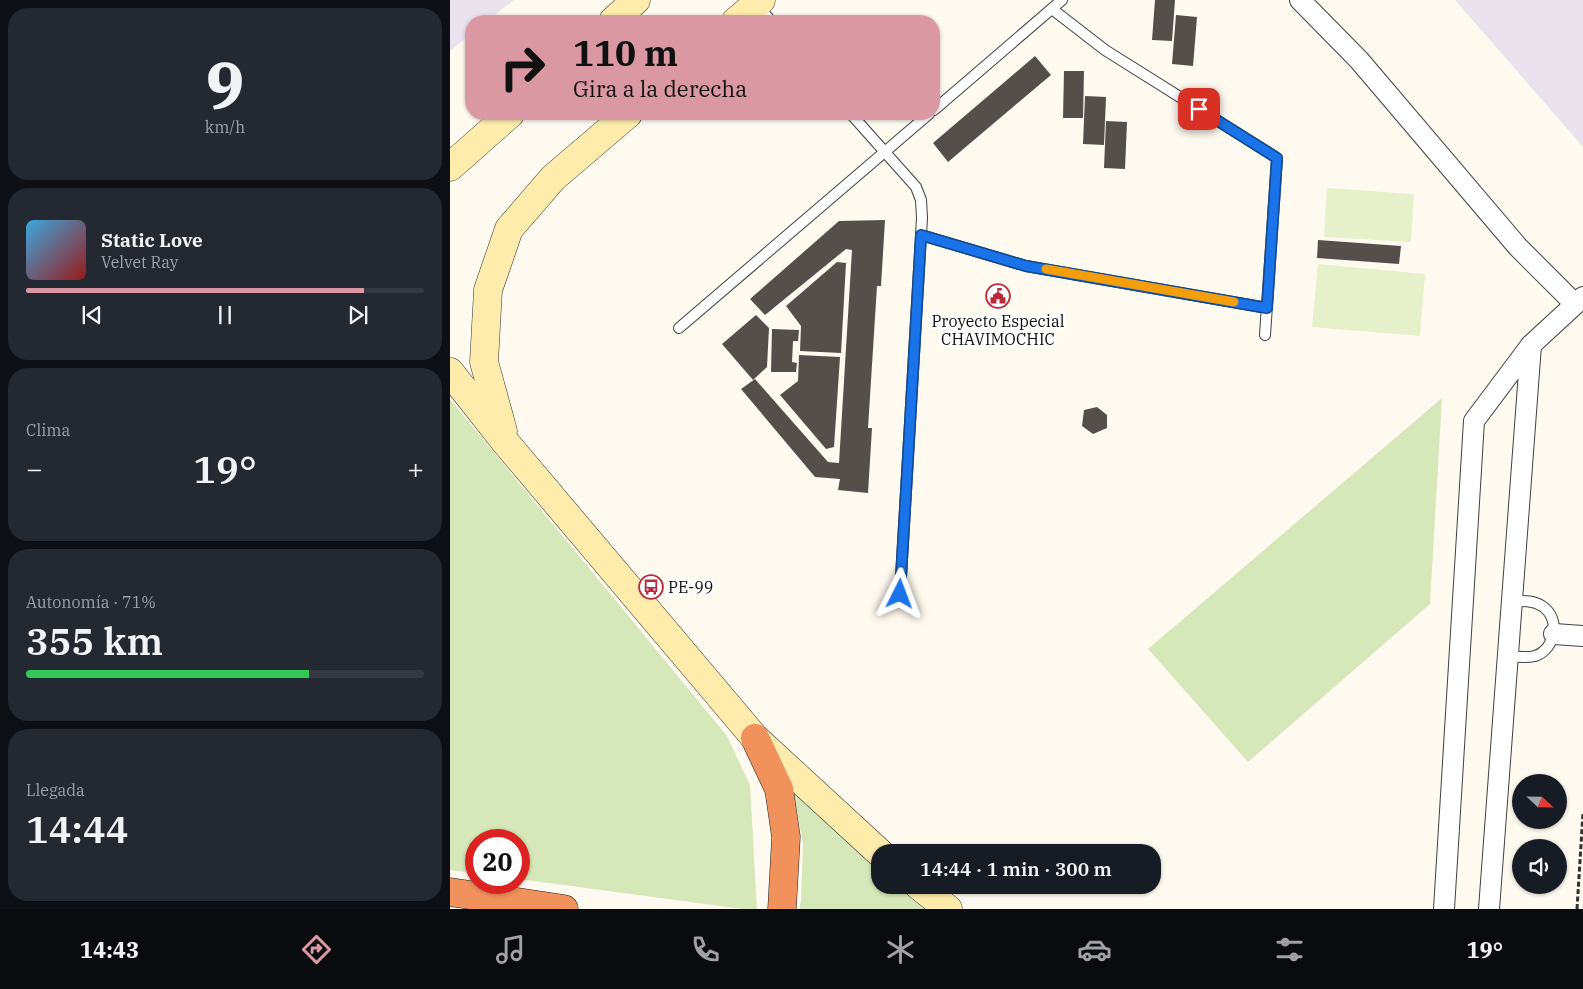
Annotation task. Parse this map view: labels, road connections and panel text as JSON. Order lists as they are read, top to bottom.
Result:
{
  "places": {
    "public building": ["Proyecto Especial CHAVIMOCHIC"],
    "bus stop": ["PE-99"]
  },
  "north": "right",
  "page": {
    "tile": [
      ["9", "km/h"],
      "Clima",
      ["Autonomía · 71%", "355 km"],
      ["Llegada", "14:44"]
    ],
    "turn": ["110 m", "Gira a la derecha"],
    "song": ["Static Love", "Velvet Ray"],
    "heat": ["−", "19°", "+"],
    "limit": "20",
    "trip": "14:44 · 1 min · 300 m",
    "tabs": ["14:43", "19°"]
  }
}
